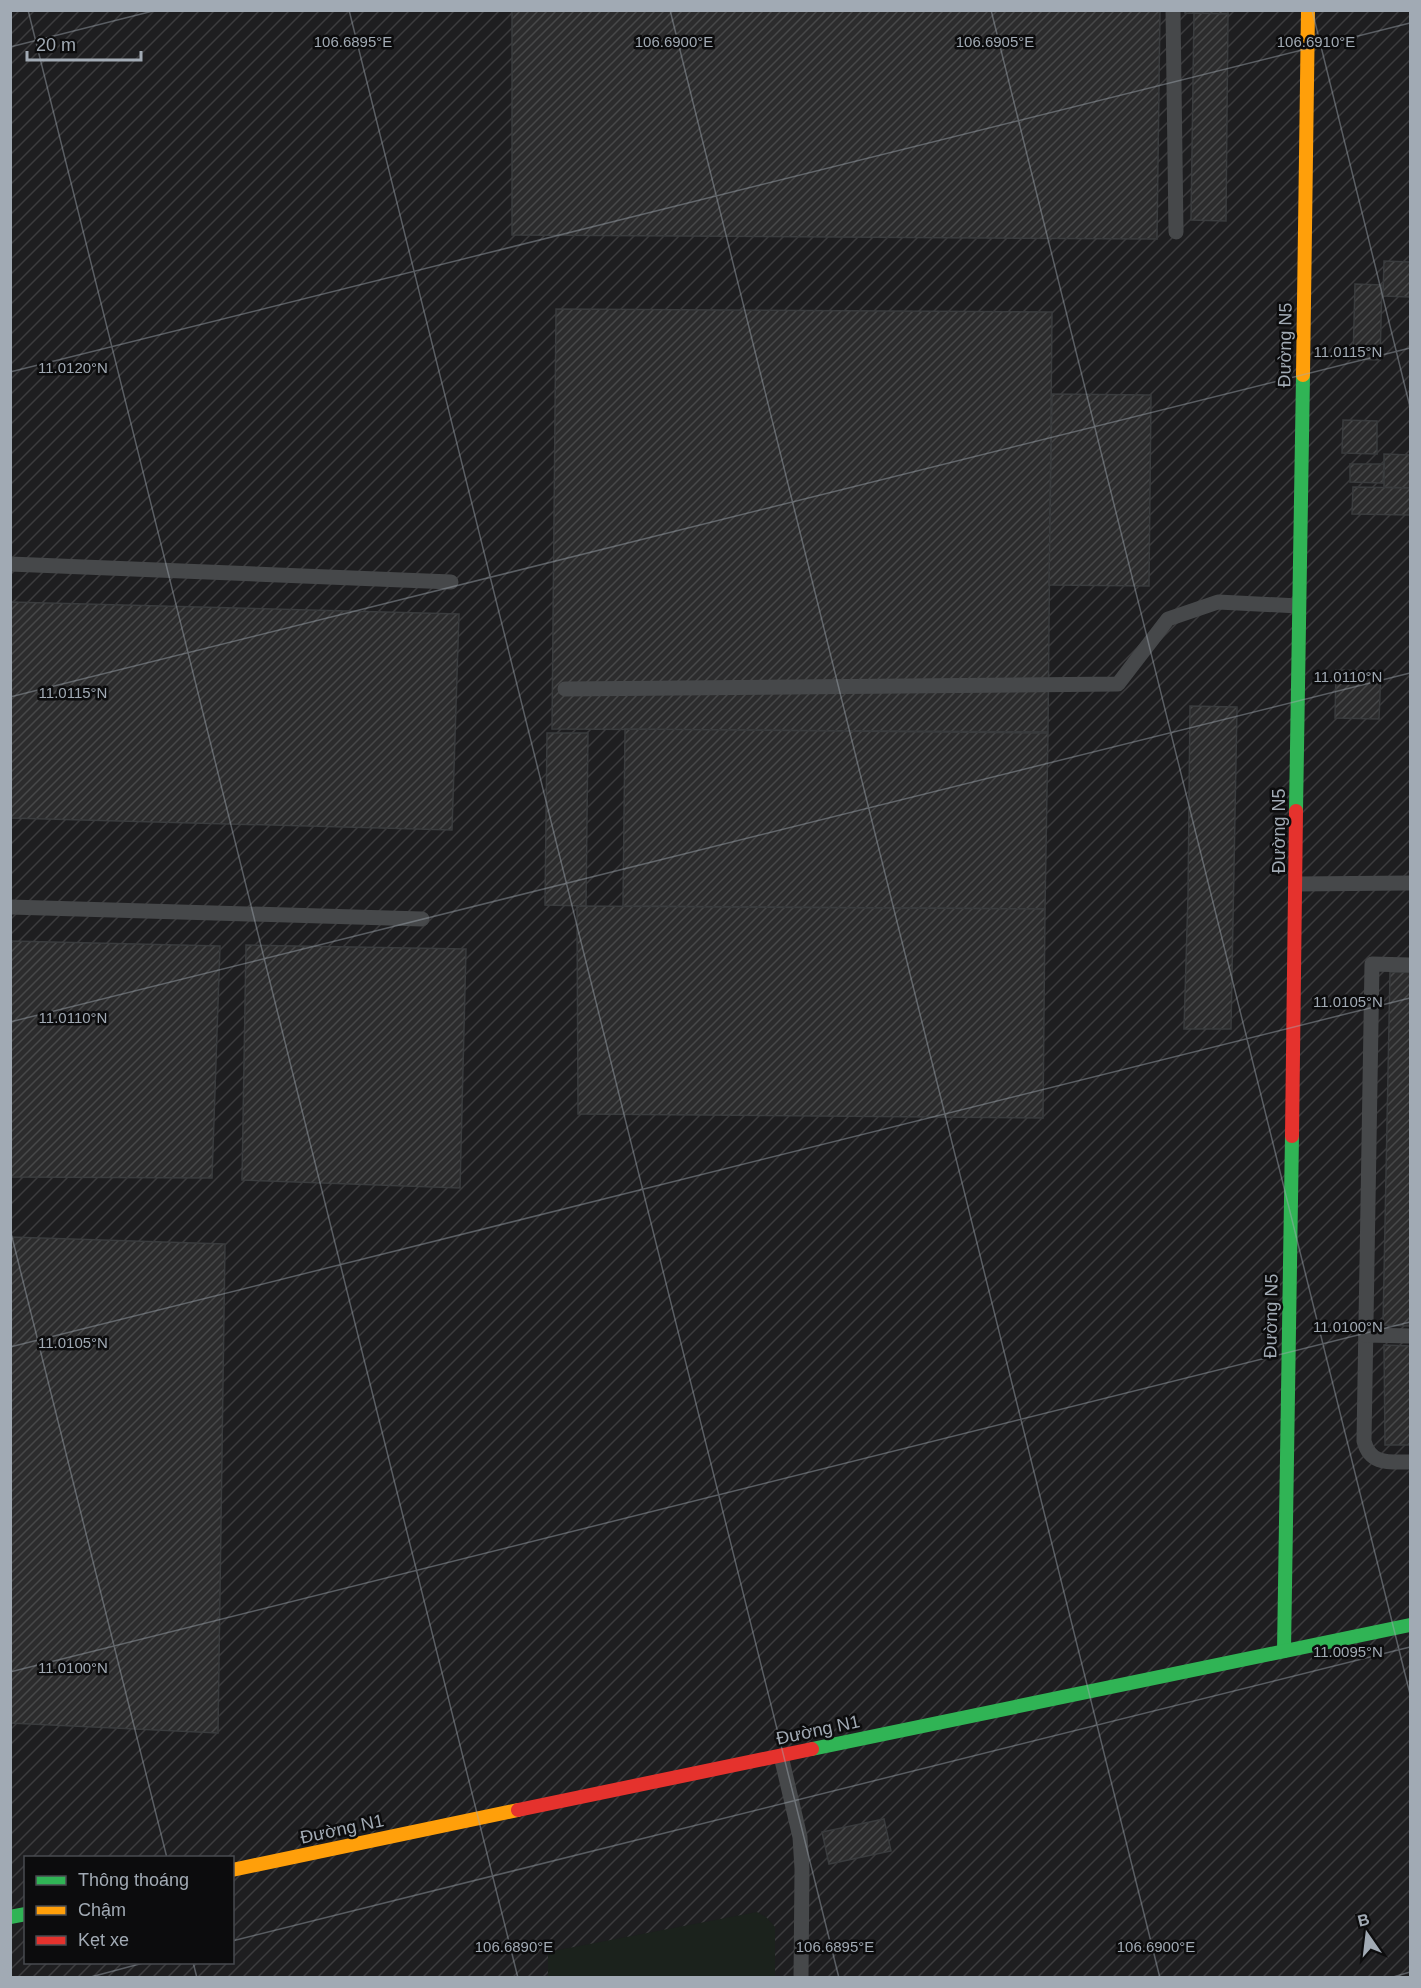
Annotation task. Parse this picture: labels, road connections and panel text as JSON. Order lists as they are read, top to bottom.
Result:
{
  "streets": {
    "street": ["Đường N5", "Đường N1"]
  },
  "crossings": [
    ["Đường N5", "Đường N1"]
  ],
  "legend": ["Thông thoáng", "Chậm", "Kẹt xe"],
  "scale_bar": "20 m",
  "north": "top",
  "coordinates": [
    "106.6895°E",
    "106.6900°E",
    "106.6905°E",
    "106.6910°E",
    "11.0115°N",
    "11.0120°N",
    "11.0110°N",
    "11.0105°N",
    "11.0100°N",
    "11.0095°N",
    "106.6890°E"
  ]
}
